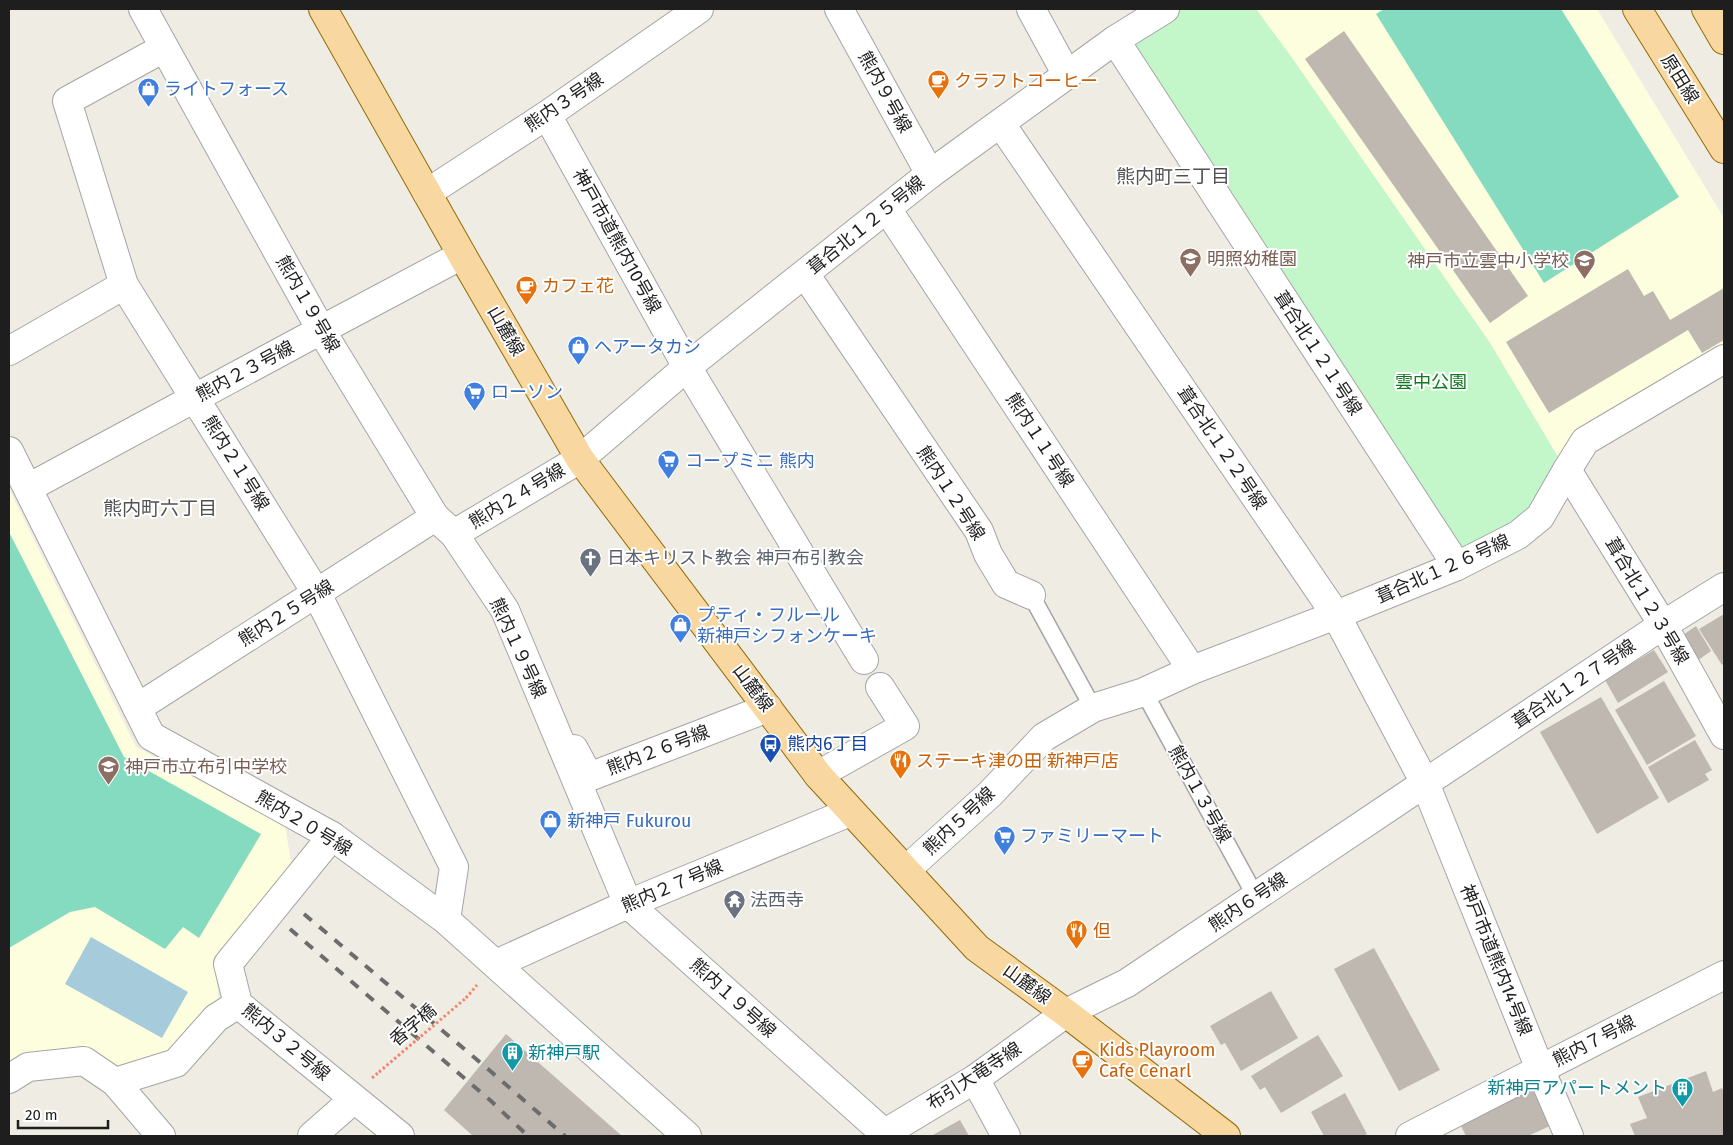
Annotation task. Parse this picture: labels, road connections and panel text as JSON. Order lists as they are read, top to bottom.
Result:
{
  "streets": {
    "main road": ["原田線", "山麓線"],
    "street": [
      "熊内９号線",
      "熊内３号線",
      "葺合北１２５号線",
      "神戸市道熊内10号線",
      "熊内１９号線",
      "葺合北１２１号線",
      "熊内２３号線",
      "熊内１１号線",
      "葺合北１２２号線",
      "熊内２１号線",
      "熊内１２号線",
      "熊内２４号線",
      "葺合北１２６号線",
      "葺合北１２３号線",
      "熊内２５号線",
      "葺合北１２７号線",
      "熊内２６号線",
      "熊内５号線",
      "熊内２０号線",
      "熊内２７号線",
      "熊内６号線",
      "神戸市道熊内14号線",
      "熊内７号線",
      "熊内３２号線",
      "布引大竜寺線"
    ],
    "lane": ["熊内１３号線"],
    "path": ["香字橋"]
  },
  "crossings": [
    ["熊内９号線", "葺合北１２５号線"],
    ["熊内３号線", "神戸市道熊内10号線"],
    ["熊内３号線", "山麓線"],
    ["葺合北１２５号線", "神戸市道熊内10号線"],
    ["葺合北１２５号線", "山麓線"],
    ["葺合北１２５号線", "葺合北１２１号線"],
    ["葺合北１２５号線", "熊内１１号線"],
    ["葺合北１２５号線", "葺合北１２２号線"],
    ["葺合北１２５号線", "熊内１２号線"],
    ["葺合北１２５号線", "熊内２４号線"],
    ["熊内１９号線", "熊内２３号線"],
    ["熊内１９号線", "熊内２１号線"],
    ["熊内１９号線", "熊内２４号線"],
    ["熊内１９号線", "熊内２５号線"],
    ["熊内１９号線", "熊内２６号線"],
    ["熊内１９号線", "熊内２７号線"],
    ["熊内１９号線", "布引大竜寺線"],
    ["山麓線", "熊内２３号線"],
    ["山麓線", "熊内２４号線"],
    ["山麓線", "熊内２６号線"],
    ["山麓線", "熊内５号線"],
    ["山麓線", "熊内２７号線"],
    ["山麓線", "熊内６号線"],
    ["山麓線", "布引大竜寺線"],
    ["葺合北１２１号線", "葺合北１２６号線"],
    ["熊内２３号線", "熊内２１号線"],
    ["熊内２３号線", "熊内２０号線"],
    ["熊内１１号線", "葺合北１２６号線"],
    ["熊内１１号線", "熊内５号線"],
    ["葺合北１２２号線", "葺合北１２６号線"],
    ["葺合北１２２号線", "葺合北１２７号線"],
    ["葺合北１２２号線", "熊内６号線"],
    ["葺合北１２２号線", "神戸市道熊内14号線"],
    ["熊内２１号線", "熊内２５号線"],
    ["熊内２１号線", "熊内２０号線"],
    ["熊内１２号線", "熊内５号線"],
    ["熊内２４号線", "熊内２５号線"],
    ["葺合北１２６号線", "葺合北１２３号線"],
    ["葺合北１２６号線", "熊内５号線"],
    ["葺合北１２３号線", "葺合北１２７号線"],
    ["熊内２５号線", "熊内２０号線"],
    ["葺合北１２７号線", "熊内６号線"],
    ["葺合北１２７号線", "神戸市道熊内14号線"],
    ["熊内１３号線", "熊内５号線"],
    ["熊内１３号線", "熊内６号線"],
    ["熊内２０号線", "熊内２７号線"],
    ["熊内２０号線", "熊内３２号線"],
    ["熊内６号線", "神戸市道熊内14号線"],
    ["熊内６号線", "布引大竜寺線"],
    ["神戸市道熊内14号線", "熊内７号線"]
  ],
  "districts": ["熊内町三丁目", "熊内町六丁目"],
  "parks": ["雲中公園"],
  "places": {
    "cafe": ["クラフトコーヒー", "カフェ花", "Kids Playroom Cafe Cenarl"],
    "shop": [
      "ライトフォース",
      "ヘアータカシ",
      "プティ・フルール 新神戸シフォンケーキ",
      "新神戸 Fukurou"
    ],
    "school or university": ["明照幼稚園", "神戸市立雲中小学校", "神戸市立布引中学校"],
    "supermarket": ["ローソン", "コープミニ 熊内", "ファミリーマート"],
    "church": ["日本キリスト教会 神戸布引教会"],
    "bus stop": ["熊内6丁目"],
    "restaurant": ["ステーキ津の田 新神戸店", "但"],
    "temple": ["法西寺"],
    "building": ["新神戸駅", "新神戸アパートメント"]
  },
  "scale_bar": "20 m"
}
